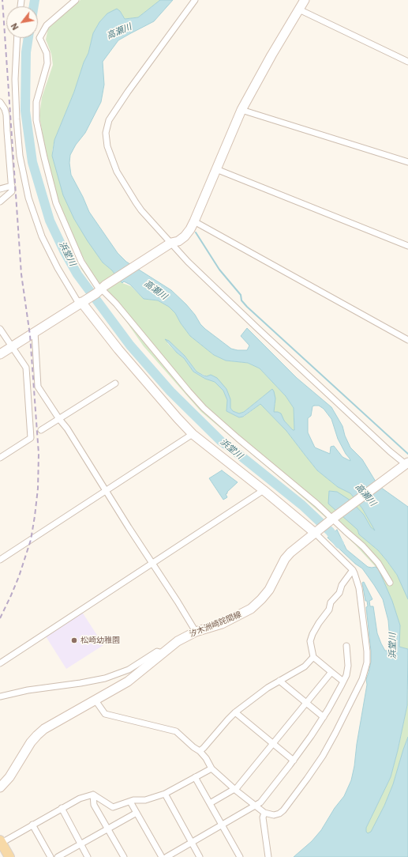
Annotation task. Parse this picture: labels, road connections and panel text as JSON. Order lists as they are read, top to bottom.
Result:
{
  "streets": {
    "street": ["汐木洲崎詫間線"]
  },
  "water": ["高瀬川", "浜堂川"],
  "places": ["松崎幼稚園"],
  "north": "bottom left"
}
